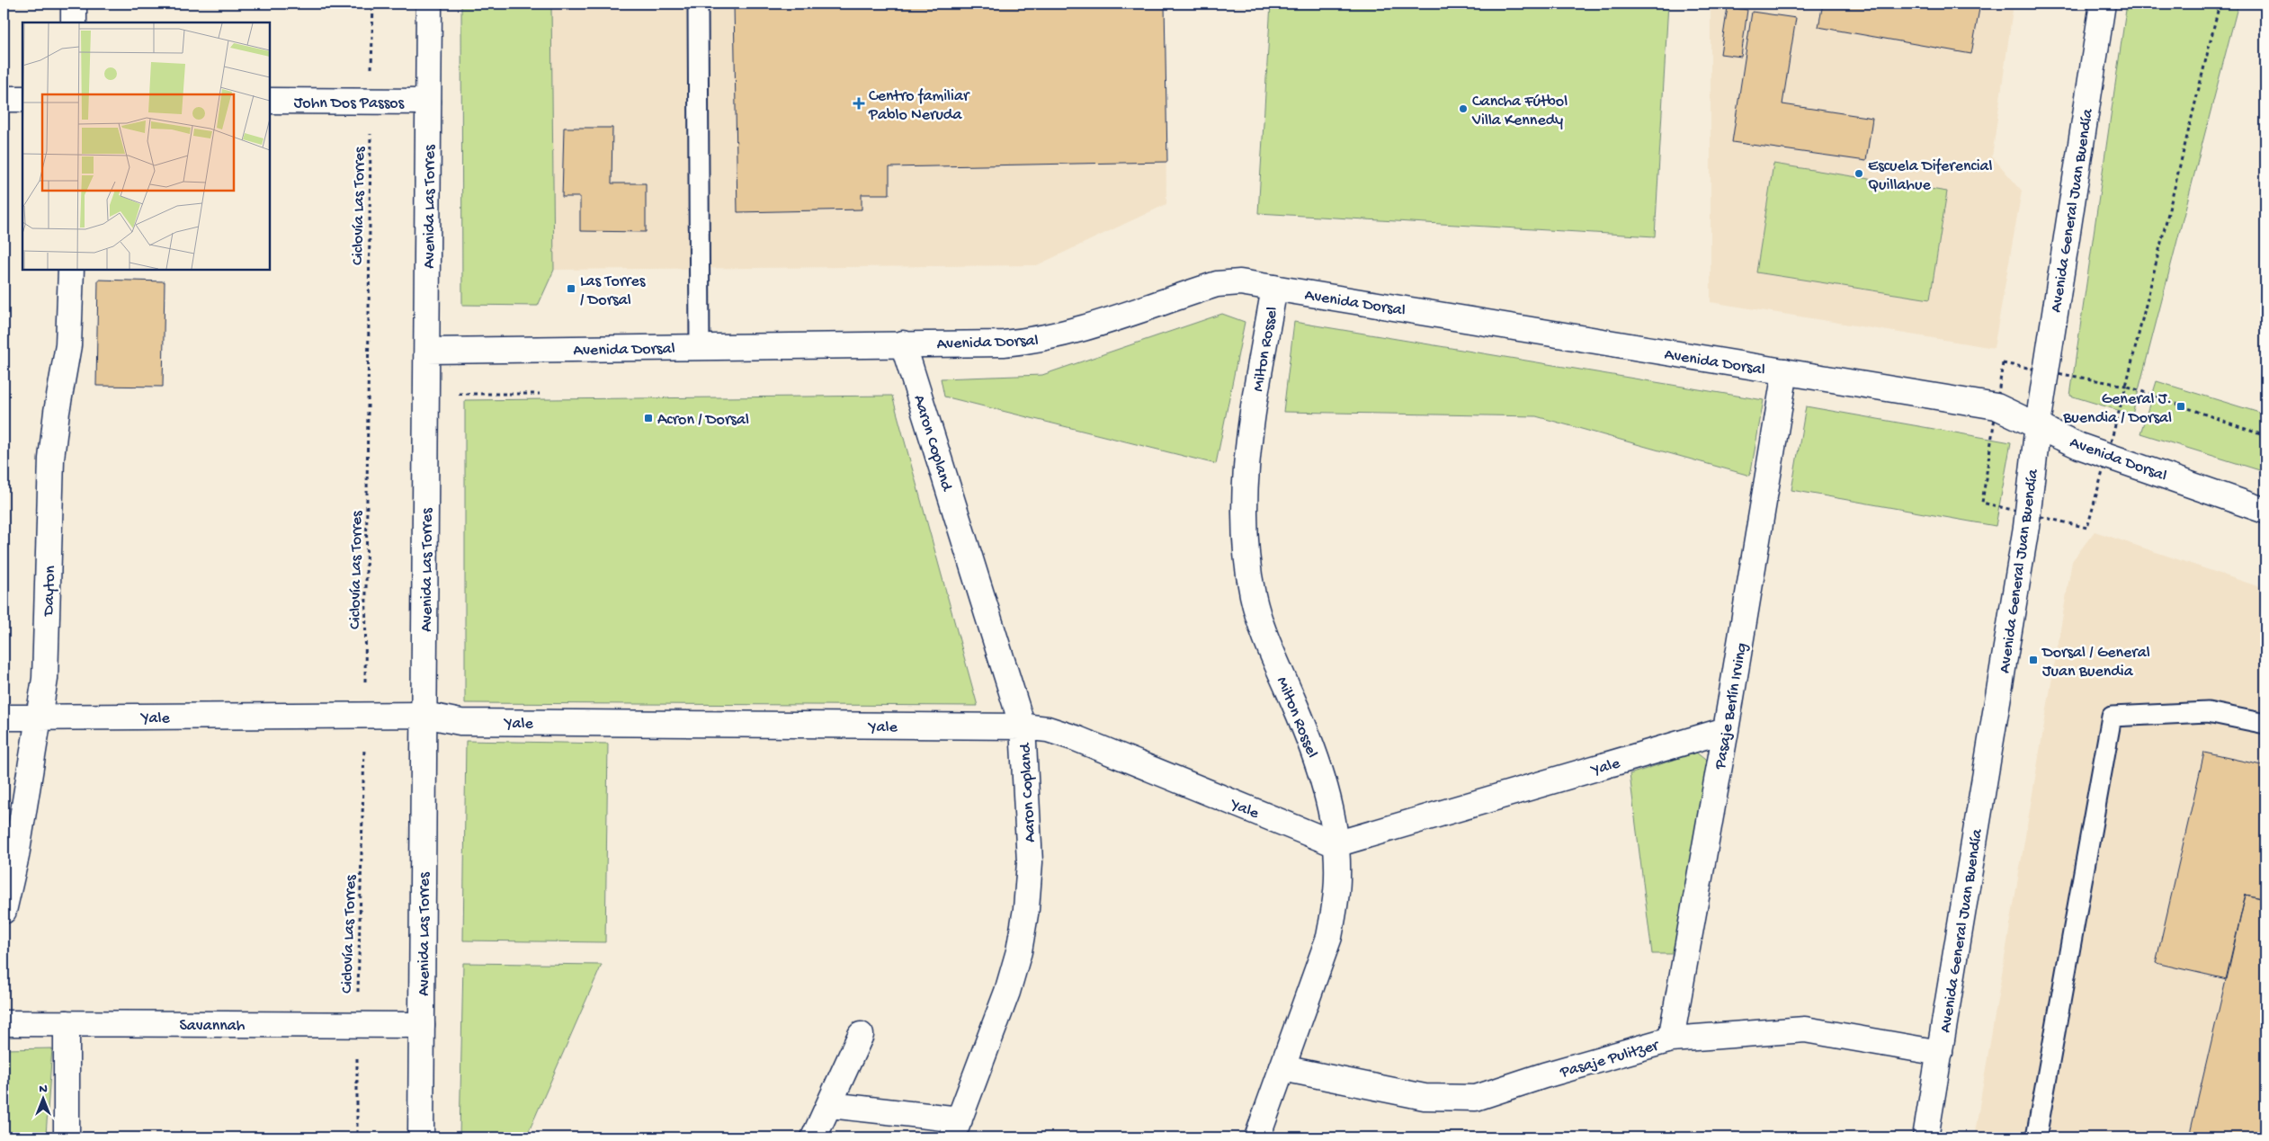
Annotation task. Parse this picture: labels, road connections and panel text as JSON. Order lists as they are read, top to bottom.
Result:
{
  "streets": {
    "street": [
      "John Dos Passos",
      "Avenida Las Torres",
      "Avenida General Juan Buendía",
      "Avenida Dorsal",
      "Milton Rossel",
      "Aaron Copland",
      "Dayton",
      "Pasaje Berlín Irving",
      "Yale",
      "Savannah",
      "Pasaje Pulitzer"
    ],
    "path": ["Ciclovía Las Torres"]
  },
  "crossings": [
    ["John Dos Passos", "Ciclovía Las Torres"],
    ["John Dos Passos", "Avenida Las Torres"],
    ["Ciclovía Las Torres", "Yale"],
    ["Ciclovía Las Torres", "Savannah"],
    ["Avenida Las Torres", "Avenida Dorsal"],
    ["Avenida Las Torres", "Yale"],
    ["Avenida Las Torres", "Savannah"],
    ["Avenida General Juan Buendía", "Avenida Dorsal"],
    ["Avenida General Juan Buendía", "Pasaje Pulitzer"],
    ["Avenida Dorsal", "Milton Rossel"],
    ["Avenida Dorsal", "Aaron Copland"],
    ["Avenida Dorsal", "Pasaje Berlín Irving"],
    ["Milton Rossel", "Yale"],
    ["Milton Rossel", "Pasaje Pulitzer"],
    ["Aaron Copland", "Yale"],
    ["Dayton", "Yale"],
    ["Pasaje Berlín Irving", "Yale"],
    ["Pasaje Berlín Irving", "Pasaje Pulitzer"]
  ],
  "places": {
    "health": ["Centro familiar Pablo Neruda"],
    "other": ["Cancha Fútbol Villa Kennedy", "Escuela Diferencial Quillahue"],
    "transit": [
      "Las Torres / Dorsal",
      "General J. Buendia / Dorsal",
      "Acron / Dorsal",
      "Dorsal / General Juan Buendia"
    ]
  },
  "north": "top"
}
